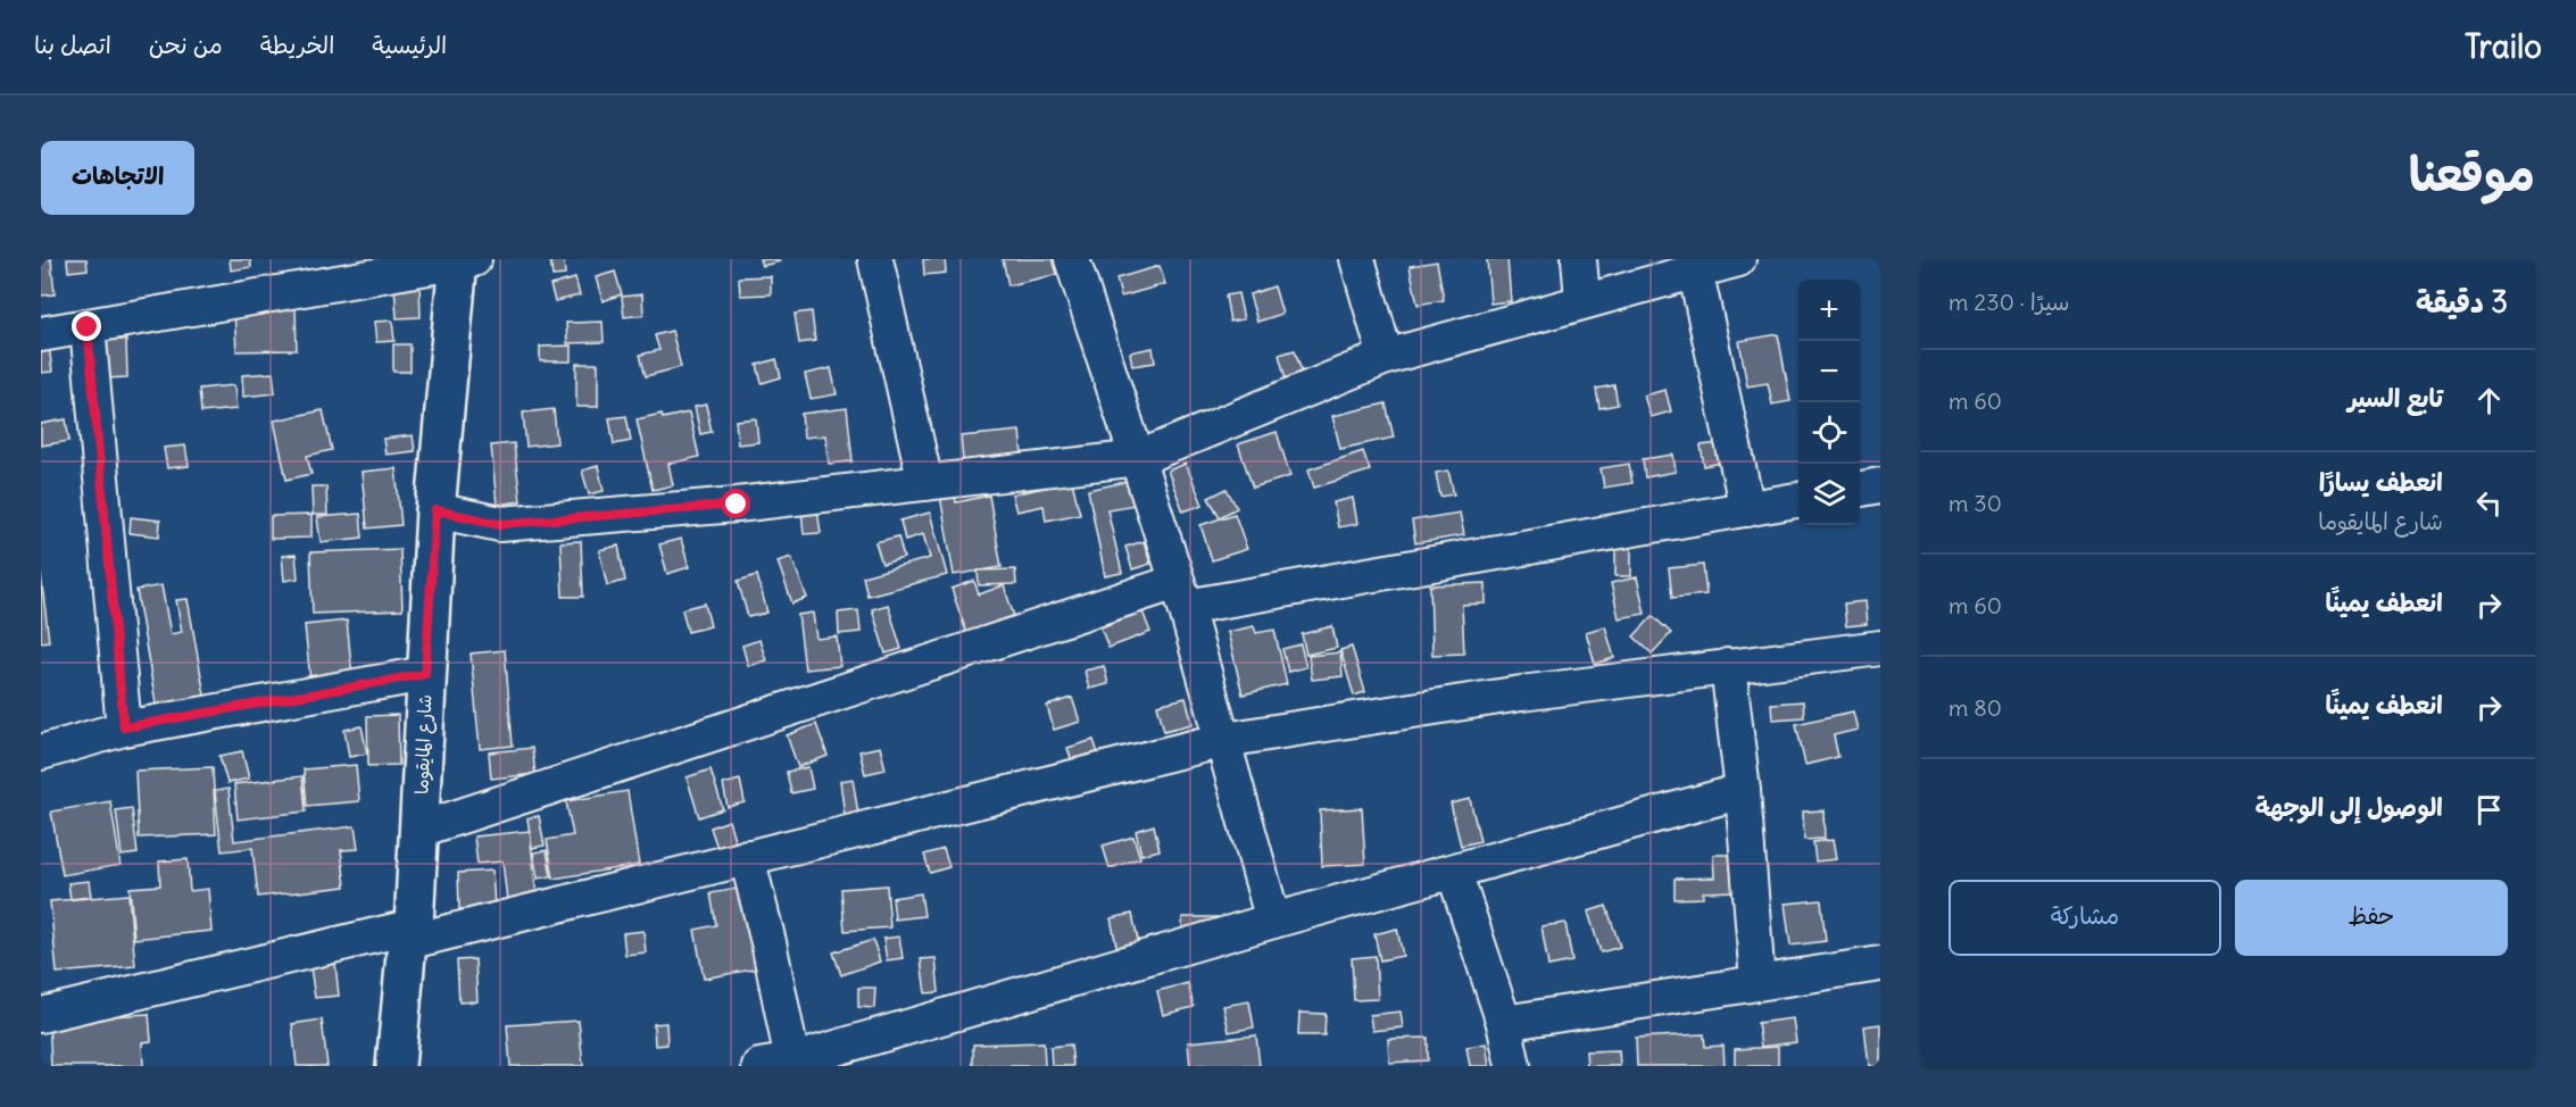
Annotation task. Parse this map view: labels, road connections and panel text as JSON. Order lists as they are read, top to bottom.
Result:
{
  "streets": {
    "street": ["شارع المايقوما"]
  },
  "page": {
    "header": "Trailo",
    "nav": [
      "الرئيسية",
      "الخريطة",
      "من نحن",
      "اتصل بنا"
    ],
    "title": "موقعنا",
    "buttons": [
      "الاتجاهات",
      ["حفظ", "مشاركة"]
    ],
    "heading": ["3 دقيقة", "سيرًا · 230 m"],
    "map_buttons": ["+", "−"],
    "list": [
      ["تابع السير", "60 m"],
      ["انعطف يسارًا", "شارع المايقوما", "30 m"],
      ["انعطف يمينًا", "60 m"],
      ["انعطف يمينًا", "80 m"],
      "الوصول إلى الوجهة"
    ]
  }
}
